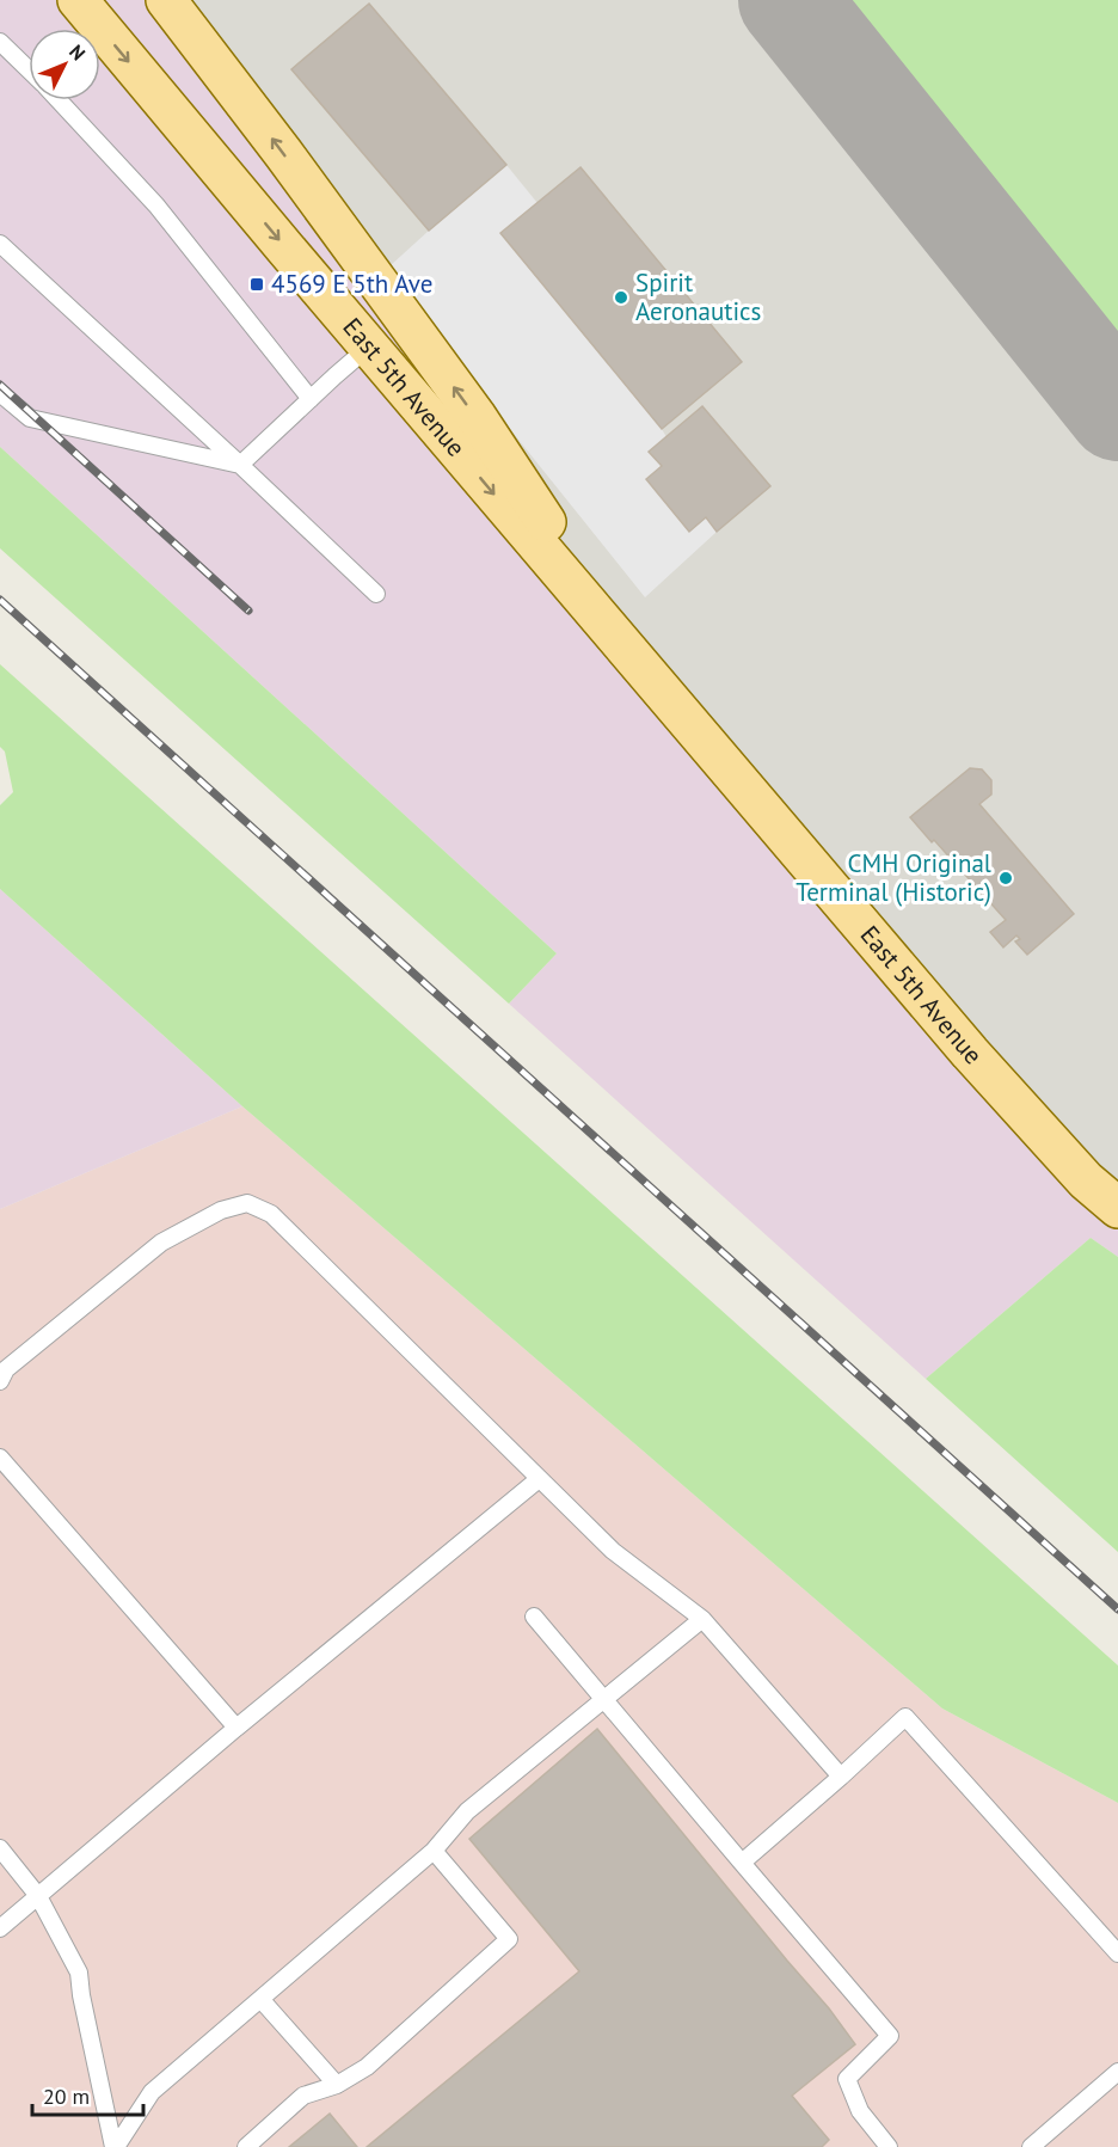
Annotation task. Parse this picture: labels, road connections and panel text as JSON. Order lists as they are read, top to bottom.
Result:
{
  "streets": {
    "main road": ["East 5th Avenue"]
  },
  "places": {
    "transit": ["4569 E 5th Ave"],
    "other": ["Spirit Aeronautics", "CMH Original Terminal (Historic)"]
  },
  "scale_bar": "20 m",
  "north": "top right"
}
